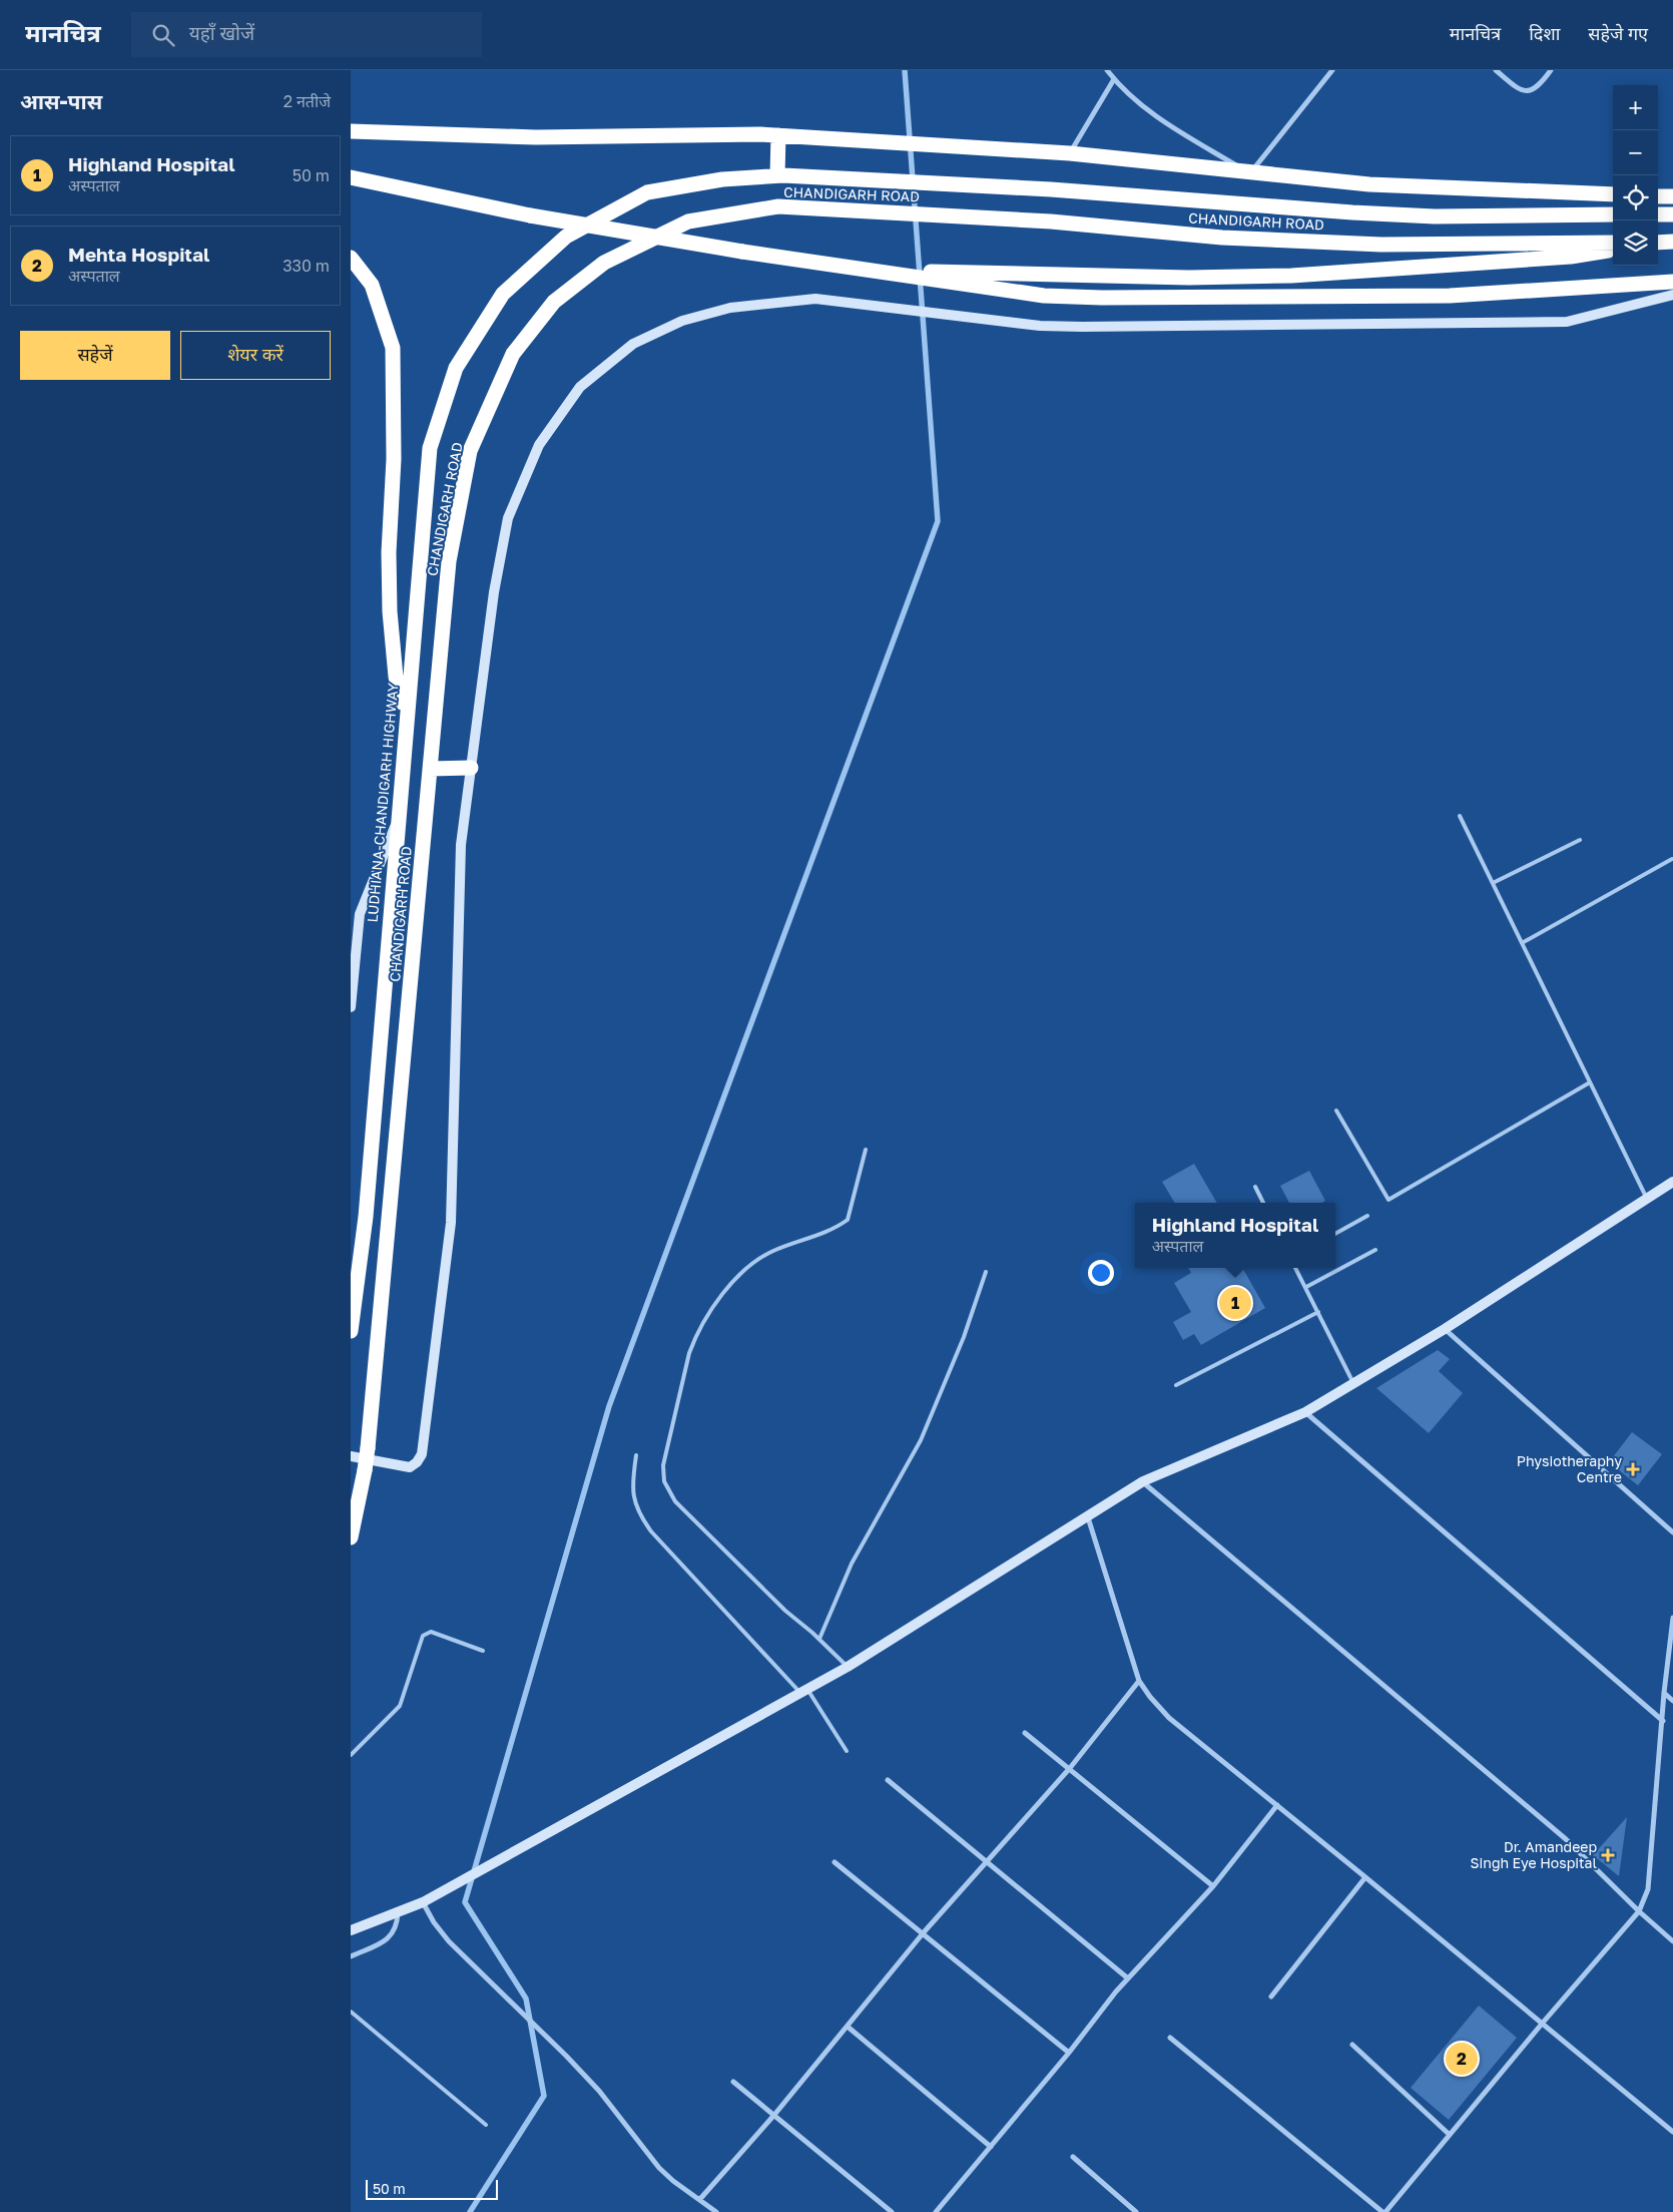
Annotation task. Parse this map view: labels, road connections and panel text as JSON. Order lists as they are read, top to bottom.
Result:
{
  "streets": {
    "highway": ["CHANDIGARH ROAD", "LUDHIANA-CHANDIGARH HIGHWAY"]
  },
  "crossings": [
    ["CHANDIGARH ROAD", "LUDHIANA-CHANDIGARH HIGHWAY"]
  ],
  "places": {
    "health": ["Physiotheraphy Centre", "Dr. Amandeep Singh Eye Hospital"]
  },
  "scale_bar": "50 m",
  "page": {
    "header": "मानचित्र",
    "search": "यहाँ खोजें",
    "nav": ["मानचित्र", "दिशा", "सहेजे गए"],
    "heading": ["आस-पास", "2 नतीजे"],
    "map_buttons": ["+", "−"],
    "list": [
      {
        "mark": "1",
        "name": "Highland Hospital",
        "note": "अस्पताल",
        "value": "50 m"
      },
      {
        "mark": "2",
        "name": "Mehta Hospital",
        "note": "अस्पताल",
        "value": "330 m"
      }
    ],
    "buttons": ["सहेजें", "शेयर करें"],
    "popup": ["Highland Hospital", "अस्पताल"],
    "pins": ["1", "2"],
    "scale": "50 m"
  }
}
